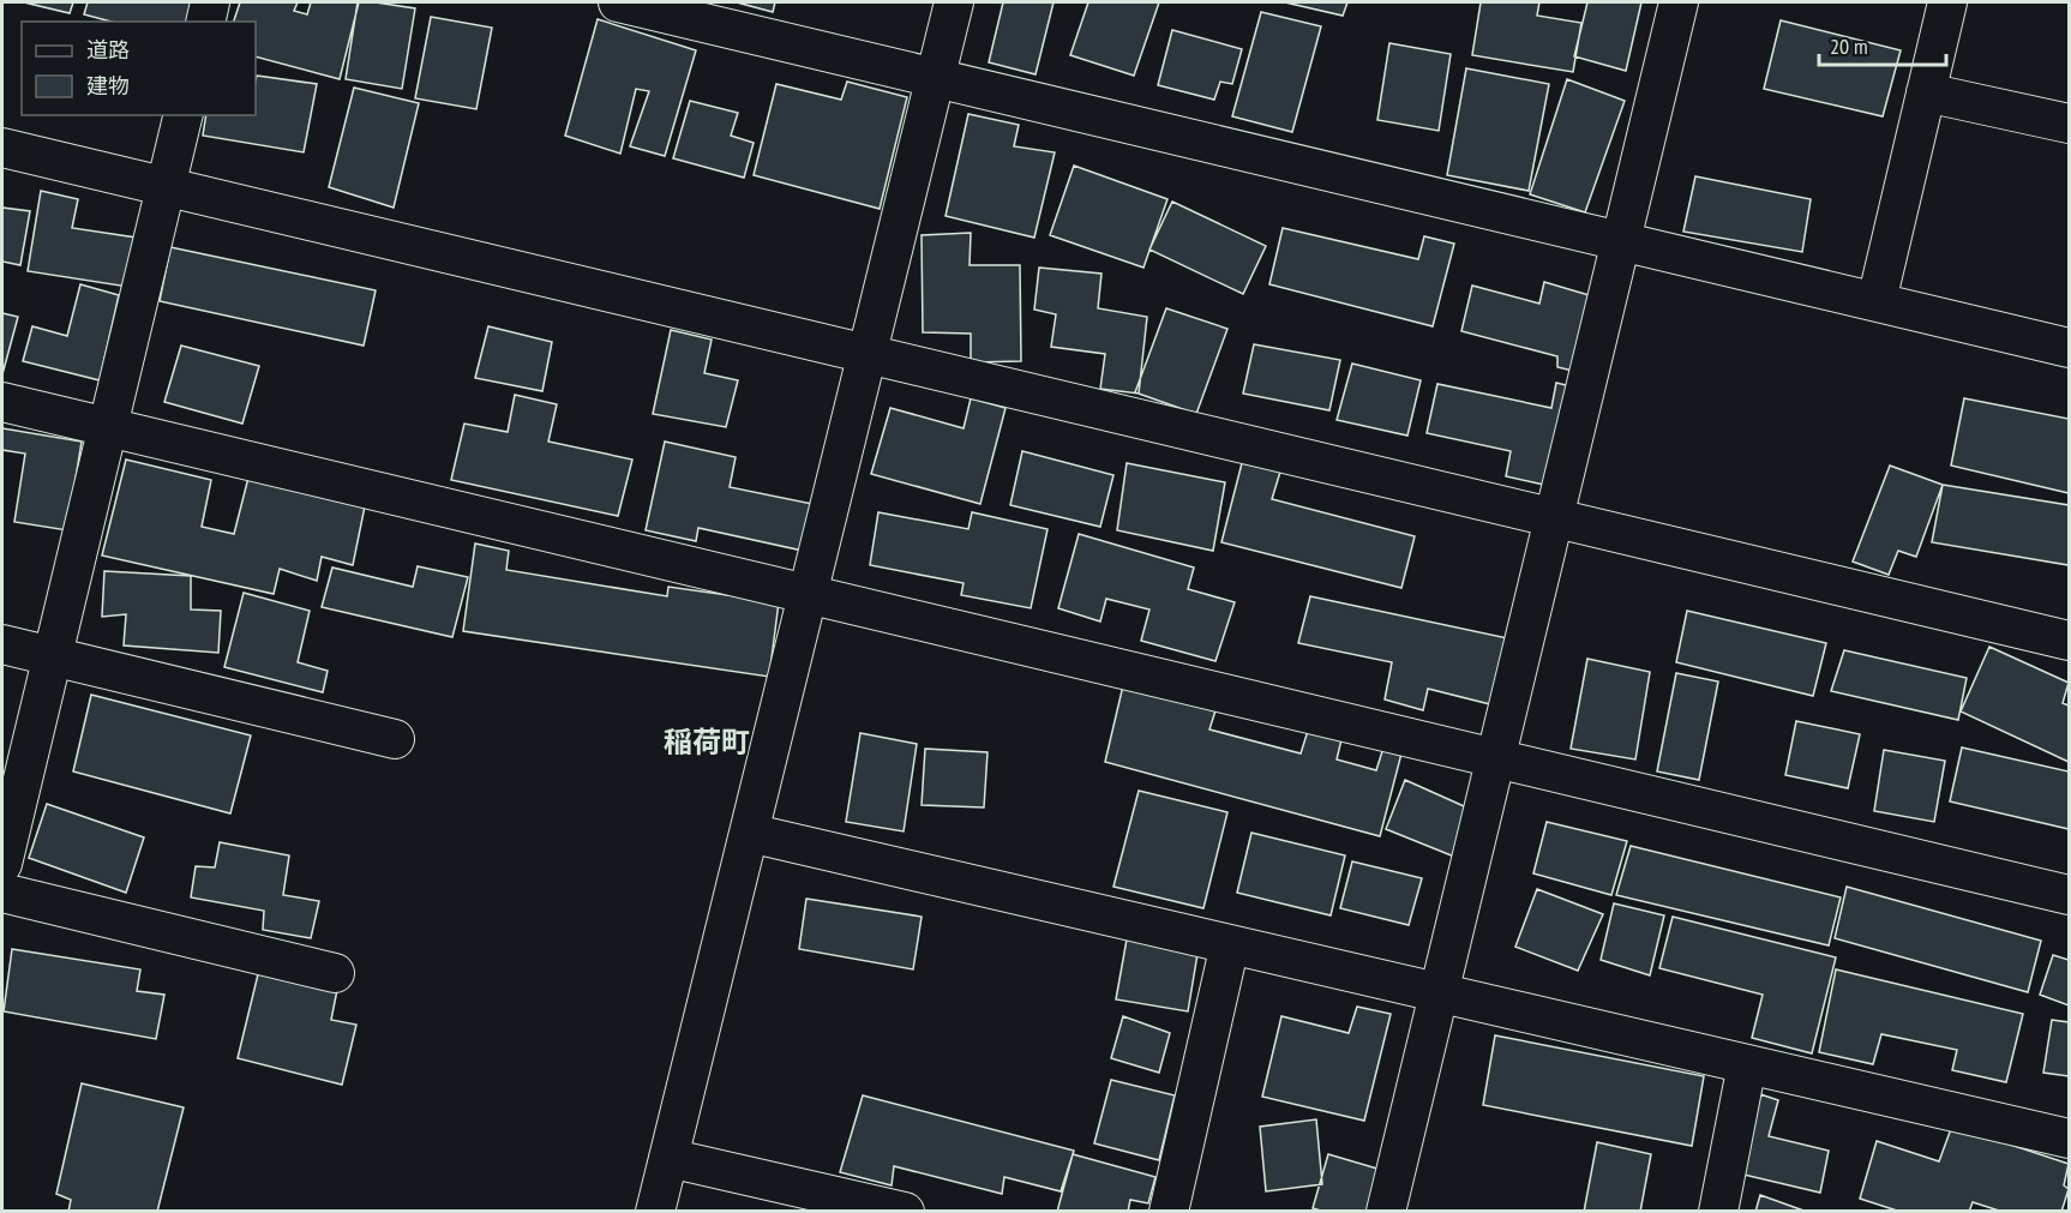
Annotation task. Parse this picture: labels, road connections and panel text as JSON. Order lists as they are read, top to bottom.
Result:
{
  "districts": ["稲荷町"],
  "legend": ["道路", "建物"],
  "scale_bar": "20 m"
}
